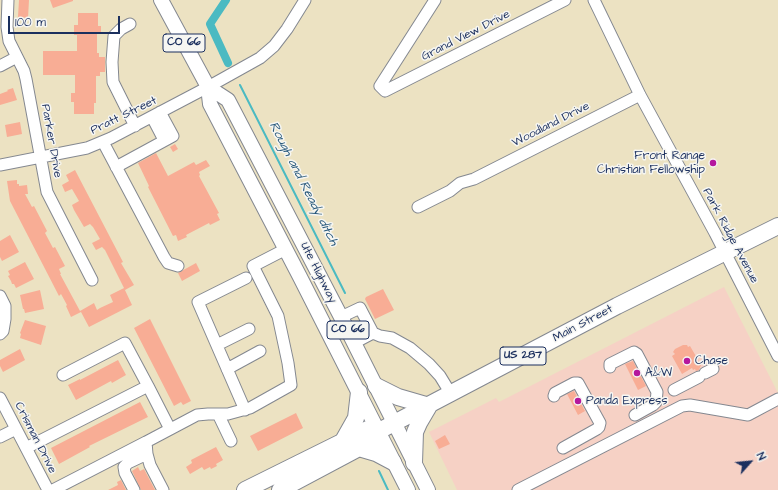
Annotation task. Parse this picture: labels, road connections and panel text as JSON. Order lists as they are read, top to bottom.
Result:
{
  "streets": {
    "highway": ["Main Street", "US 287"],
    "main road": ["CO 66", "Ute Highway"],
    "street": [
      "Grand View Drive",
      "Pratt Street",
      "Woodland Drive",
      "Parker Drive",
      "Park Ridge Avenue",
      "Crisman Drive"
    ]
  },
  "crossings": [
    ["Pratt Street", "Parker Drive"],
    ["Pratt Street", "Ute Highway"],
    ["Woodland Drive", "Park Ridge Avenue"],
    ["Park Ridge Avenue", "Main Street"],
    ["Park Ridge Avenue", "US 287"],
    ["Ute Highway", "Main Street"],
    ["Main Street", "US 287"]
  ],
  "water": ["Rough and Ready ditch"],
  "places": [
    "Front Range Christian Fellowship",
    "Chase",
    "A&W",
    "Panda Express"
  ],
  "scale_bar": "100 m",
  "north": "top right"
}
